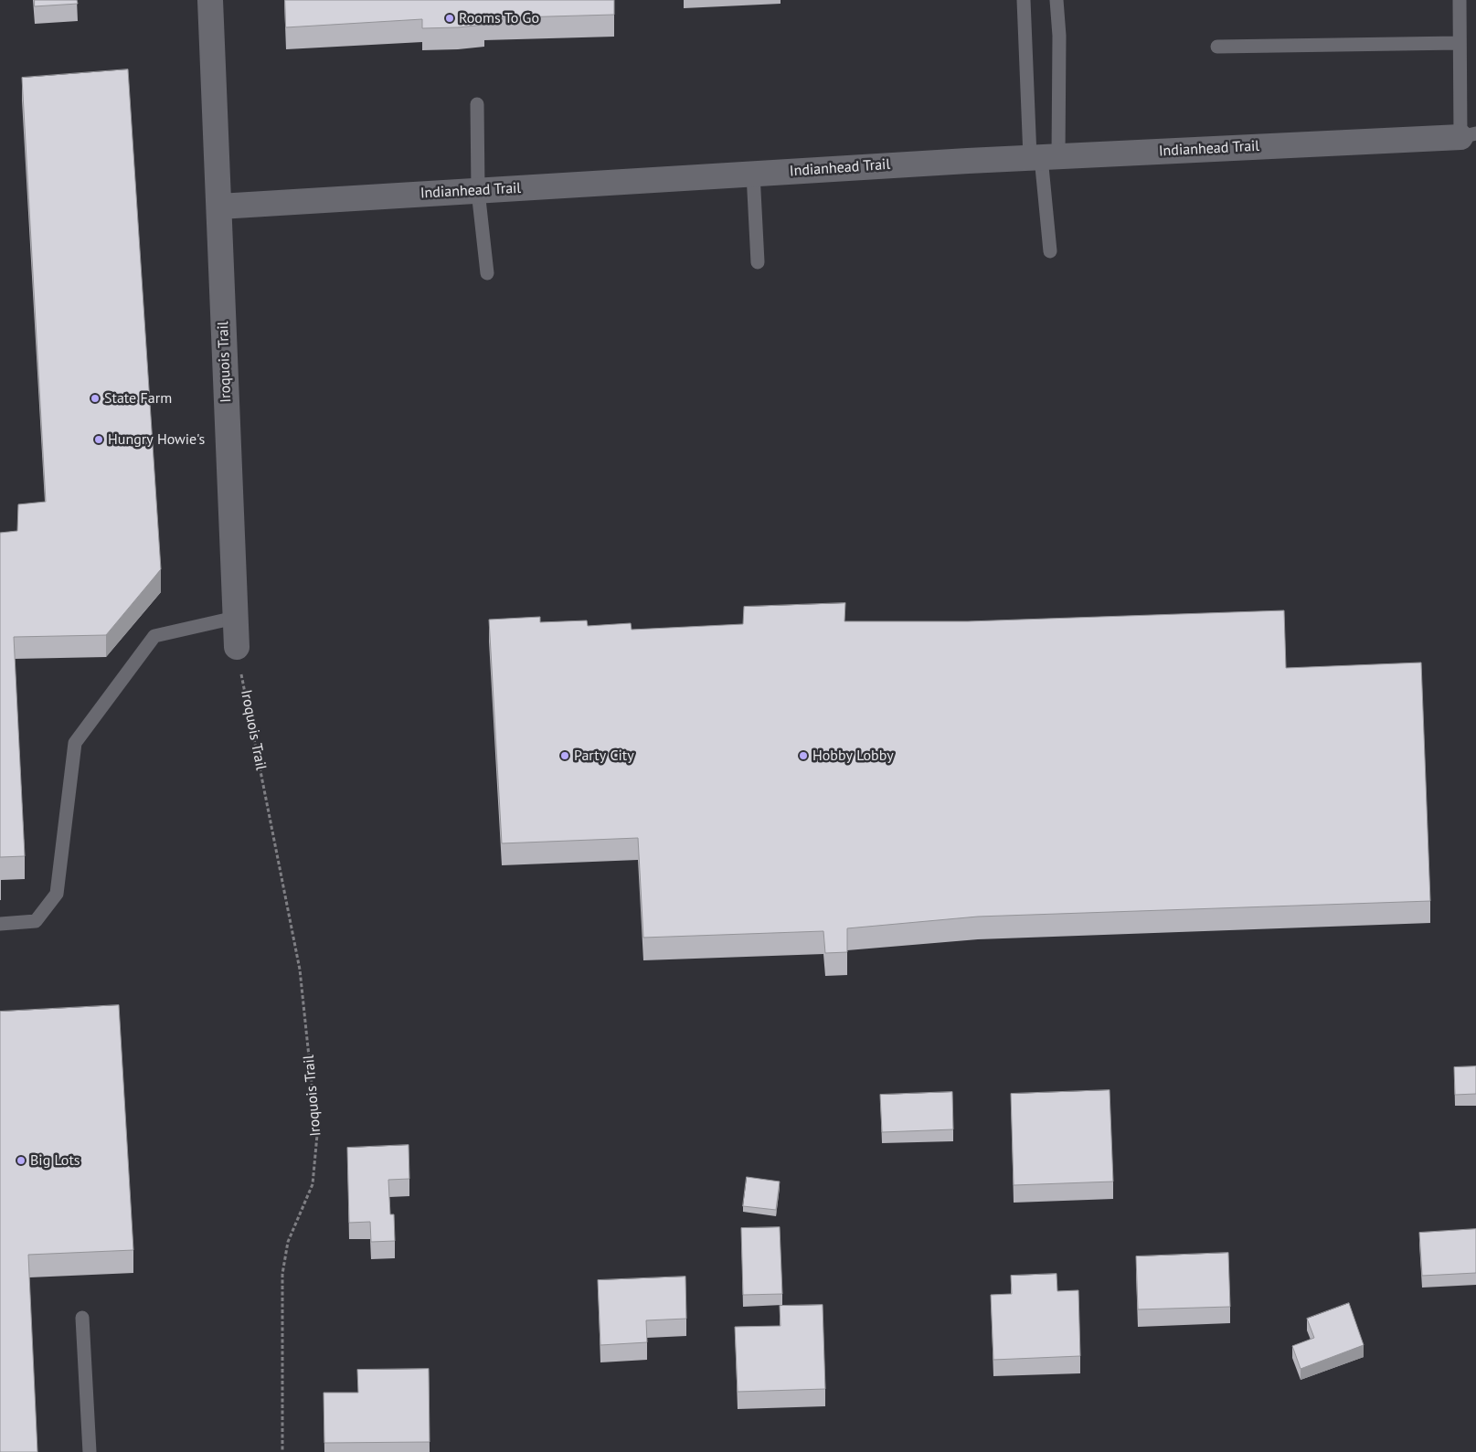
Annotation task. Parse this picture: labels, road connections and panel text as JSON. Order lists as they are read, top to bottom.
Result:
{
  "streets": {
    "street": ["Indianhead Trail", "Iroquois Trail"]
  },
  "crossings": [
    ["Indianhead Trail", "Iroquois Trail"]
  ],
  "places": [
    "Rooms To Go",
    "State Farm",
    "Hungry Howie's",
    "Party City",
    "Hobby Lobby",
    "Big Lots"
  ]
}
